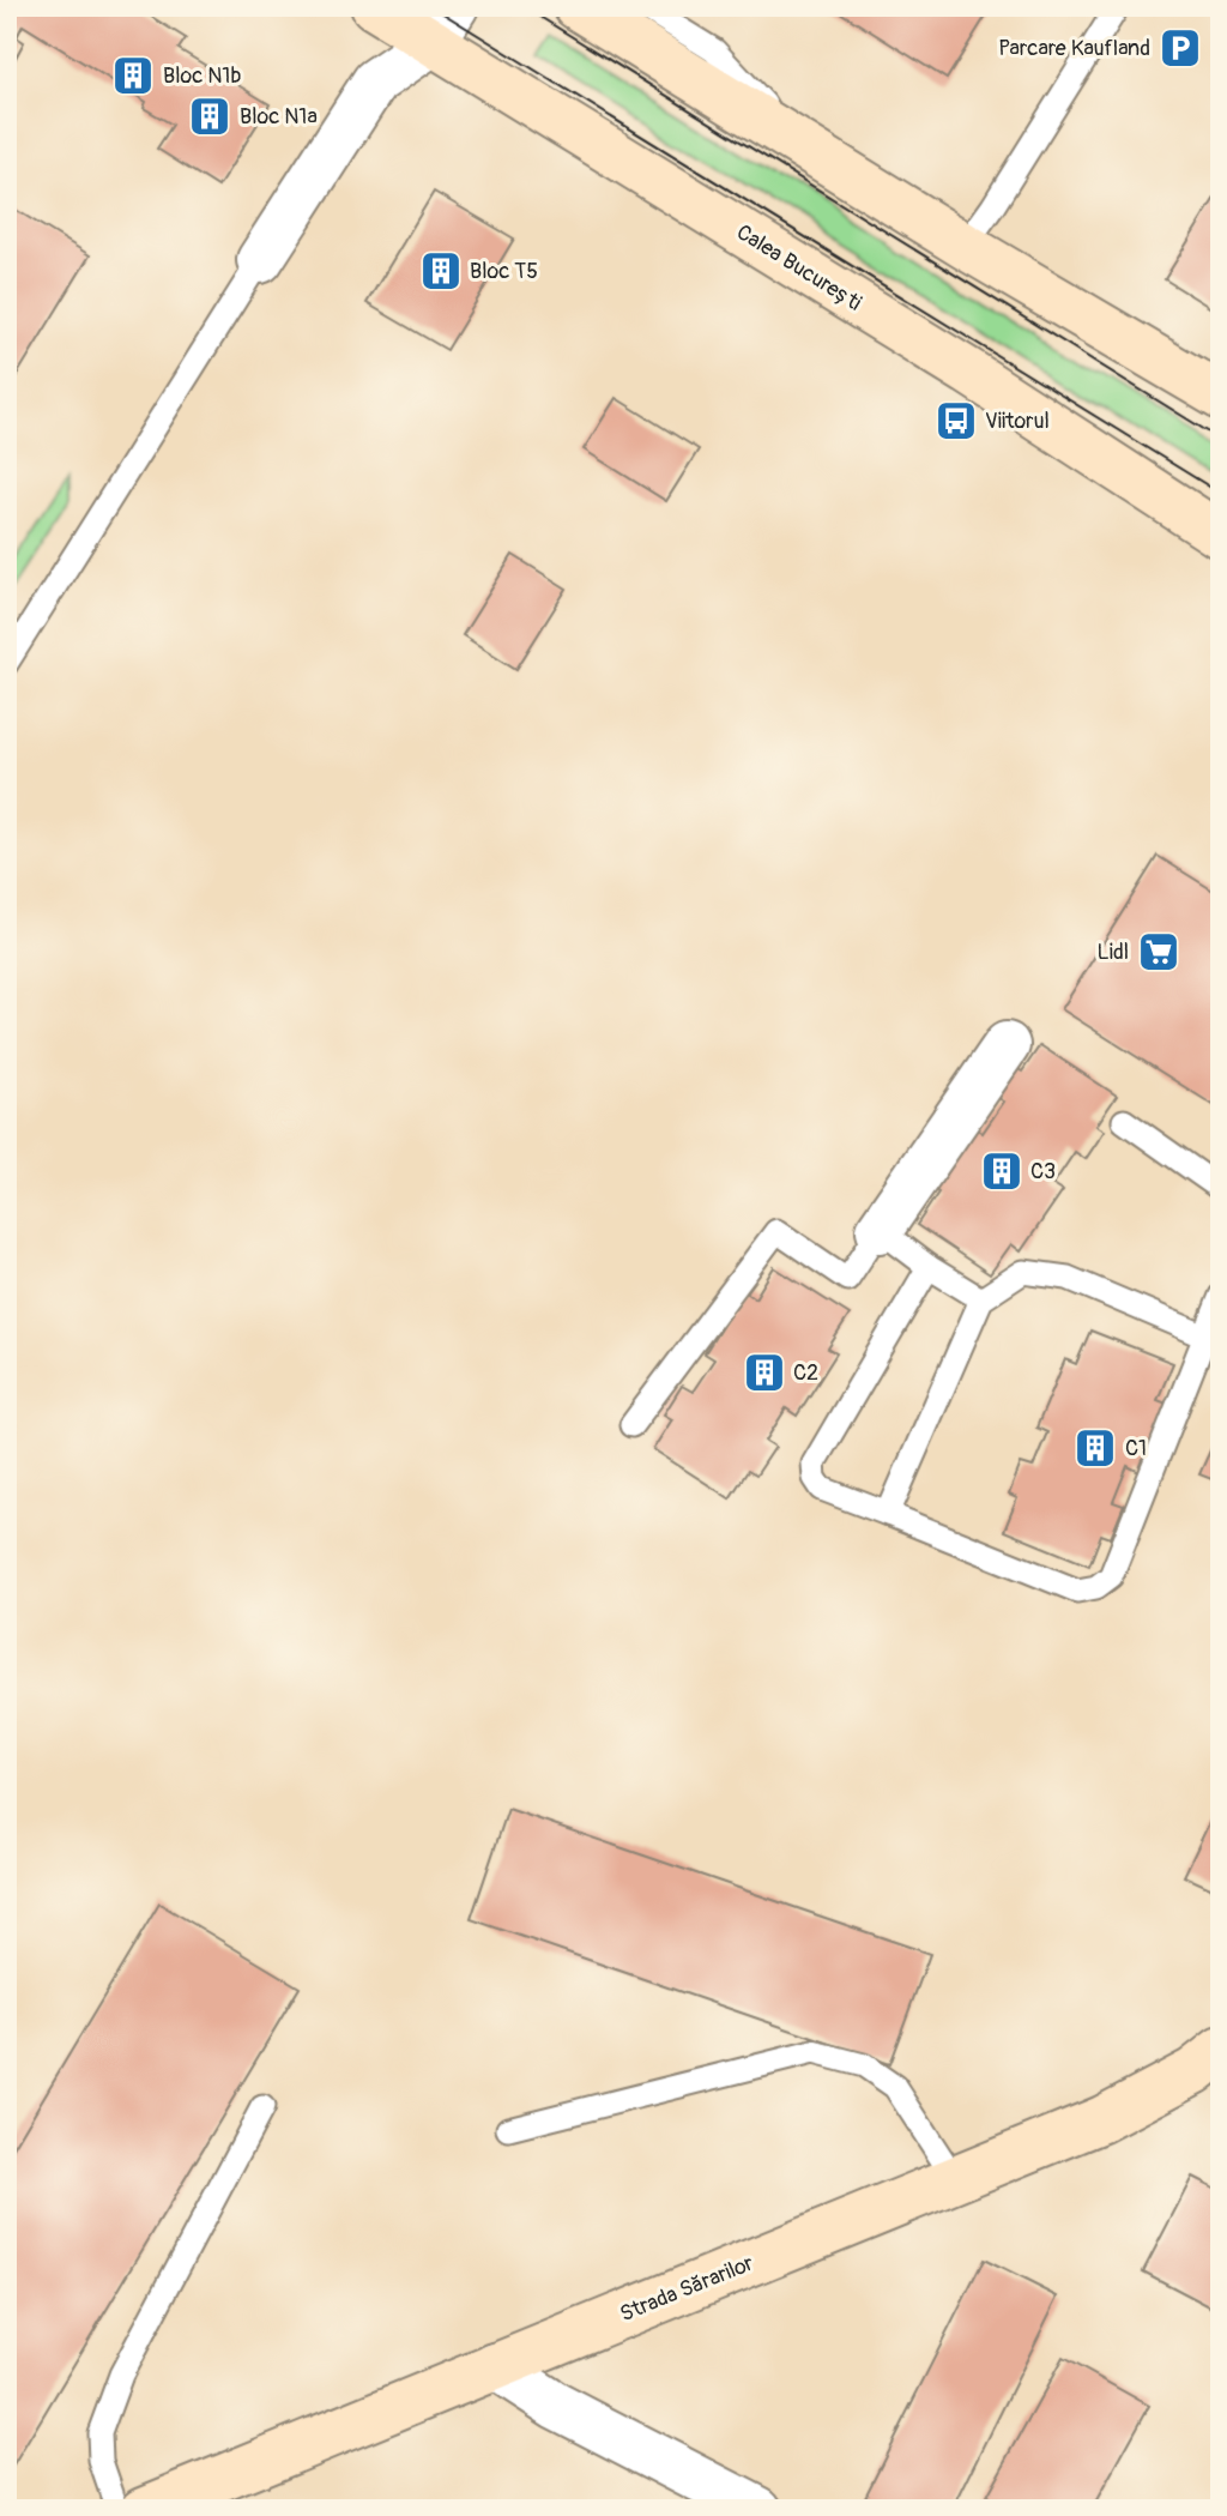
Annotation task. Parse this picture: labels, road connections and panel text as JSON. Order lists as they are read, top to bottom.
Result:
{
  "streets": {
    "main road": ["Calea București", "Strada Sărarilor"]
  },
  "places": {
    "parking": ["Parcare Kaufland"],
    "building": [
      "Bloc N1b",
      "Bloc N1a",
      "Bloc T5",
      "C3",
      "C2",
      "C1"
    ],
    "bus stop": ["Viitorul"],
    "supermarket": ["Lidl"]
  }
}
